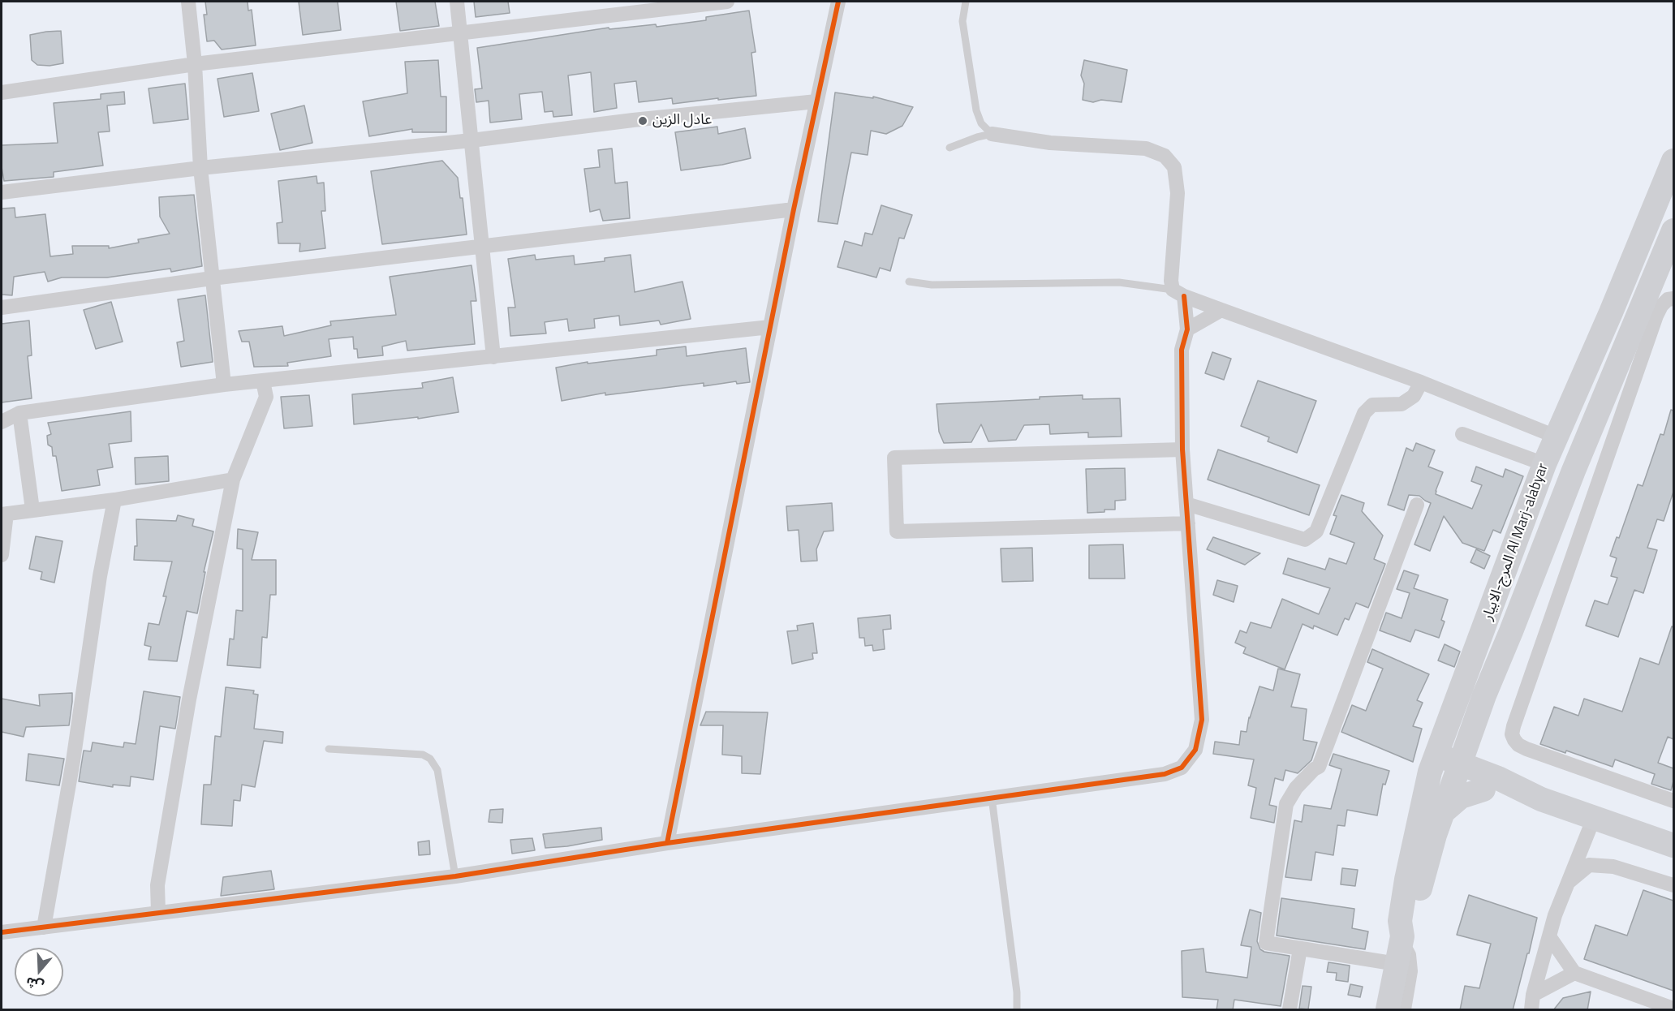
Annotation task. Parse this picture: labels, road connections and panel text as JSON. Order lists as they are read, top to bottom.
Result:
{
  "streets": {
    "main road": ["المرج-الابيار Al Marj-alabyar"]
  },
  "places": ["عادل الزين"],
  "north": "bottom"
}
